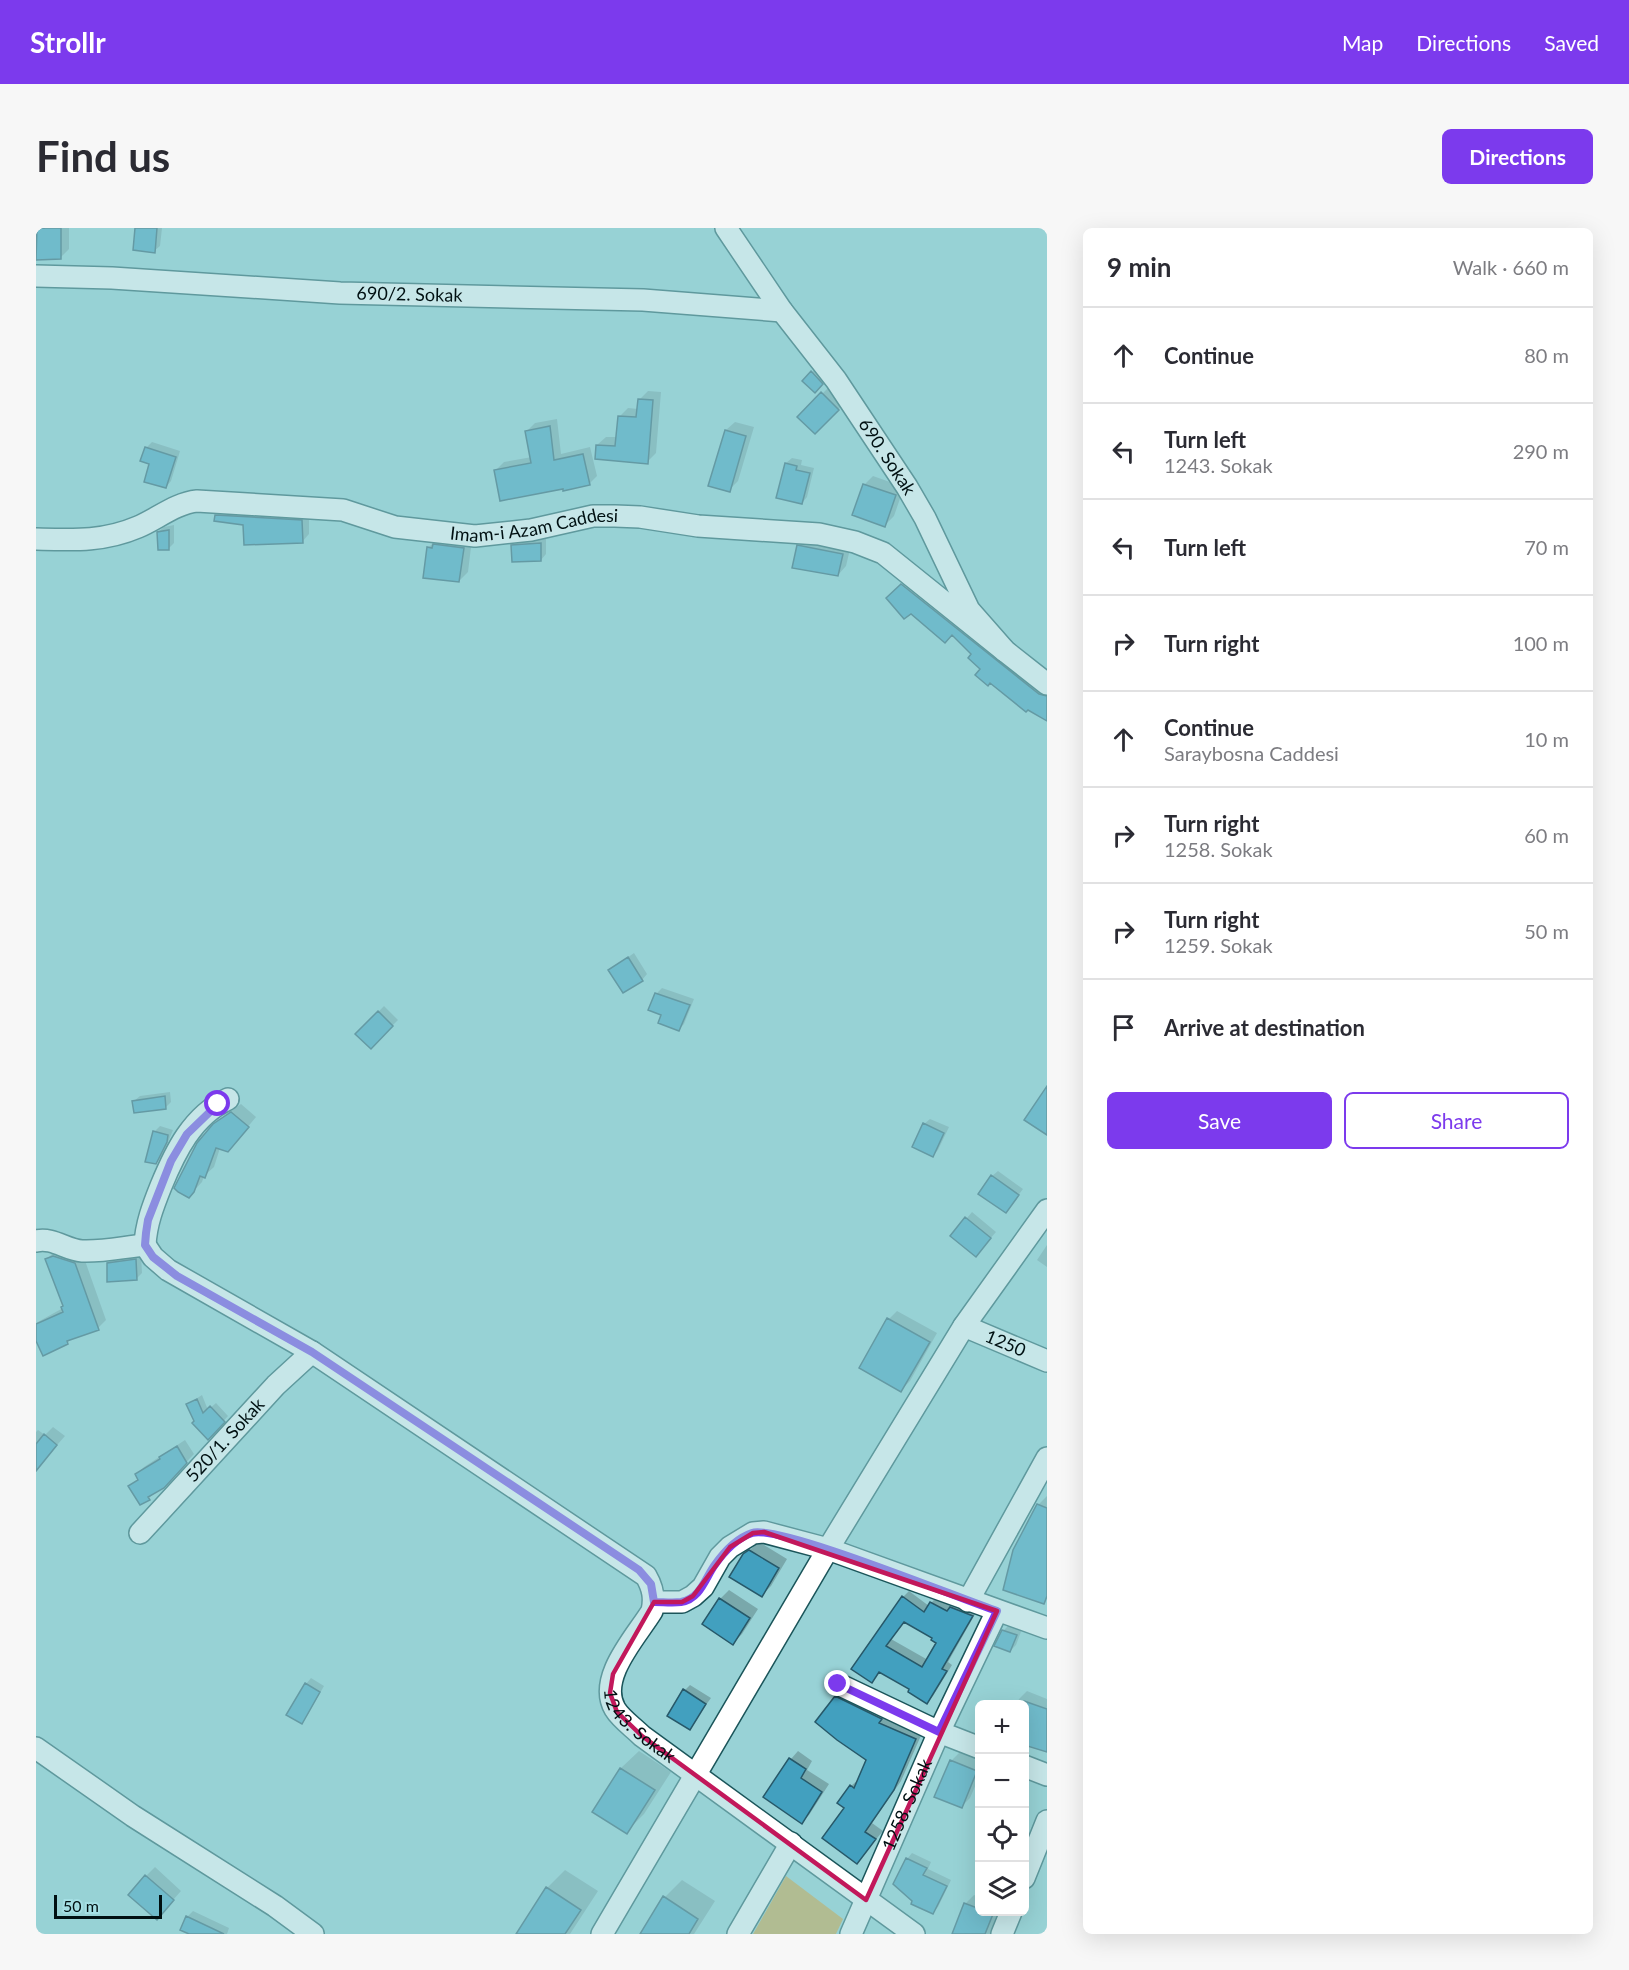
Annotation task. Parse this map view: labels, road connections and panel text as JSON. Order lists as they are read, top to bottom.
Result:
{
  "streets": {
    "street": [
      "690/2. Sokak",
      "690. Sokak",
      "Imam-i Azam Caddesi",
      "1250",
      "520/1. Sokak",
      "1243. Sokak",
      "1258. Sokak"
    ]
  },
  "crossings": [
    ["690/2. Sokak", "690. Sokak"],
    ["690. Sokak", "Imam-i Azam Caddesi"],
    ["1243. Sokak", "1258. Sokak"]
  ],
  "scale_bar": "50 m",
  "page": {
    "header": "Strollr",
    "nav": ["Map", "Directions", "Saved"],
    "buttons": [
      "Directions",
      ["Save", "Share"]
    ],
    "title": "Find us",
    "heading": ["9 min", "Walk · 660 m"],
    "list": [
      ["Continue", "80 m"],
      ["Turn left", "1243. Sokak", "290 m"],
      ["Turn left", "70 m"],
      ["Turn right", "100 m"],
      ["Continue", "Saraybosna Caddesi", "10 m"],
      ["Turn right", "1258. Sokak", "60 m"],
      ["Turn right", "1259. Sokak", "50 m"],
      "Arrive at destination"
    ],
    "map_buttons": ["+", "−"],
    "scale": "50 m"
  }
}
